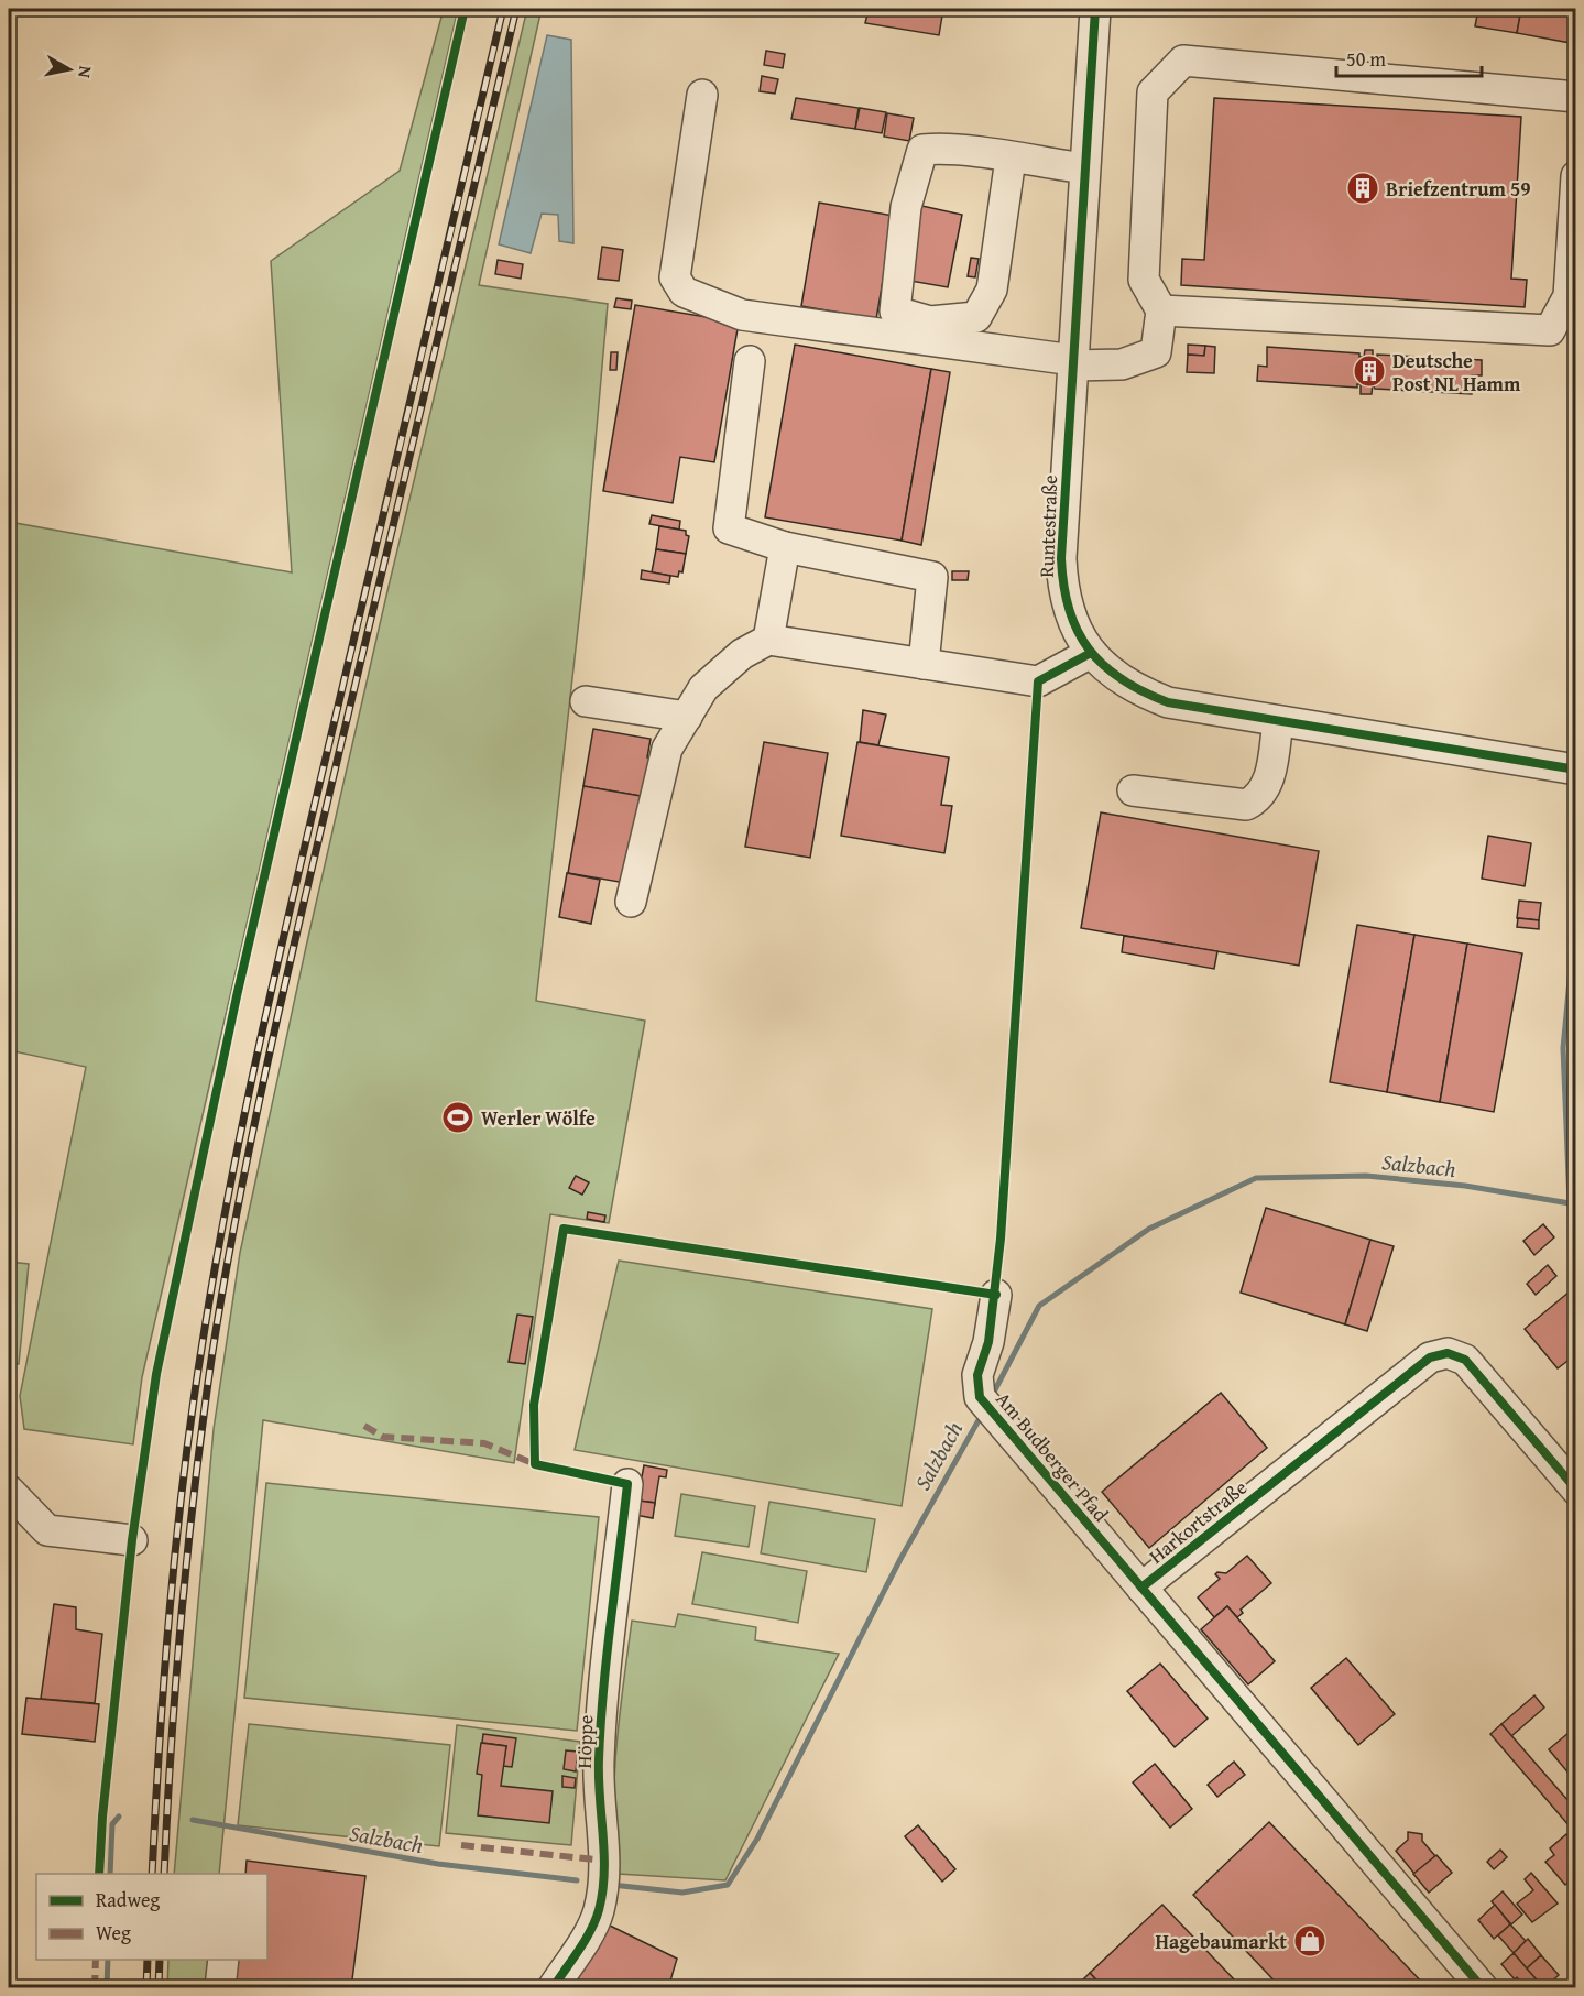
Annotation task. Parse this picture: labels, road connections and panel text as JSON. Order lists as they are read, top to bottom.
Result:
{
  "streets": {
    "street": [
      "Runtestraße",
      "Am Budberger Pfad",
      "Harkortstraße",
      "Höppe"
    ]
  },
  "crossings": [
    ["Am Budberger Pfad", "Harkortstraße"]
  ],
  "water": ["Salzbach"],
  "places": {
    "building": ["Briefzentrum 59", "Deutsche Post NL Hamm"],
    "sports": ["Werler Wölfe"],
    "shop": ["Hagebaumarkt"]
  },
  "legend": ["Radweg", "Weg"],
  "scale_bar": "50 m",
  "north": "right"
}
